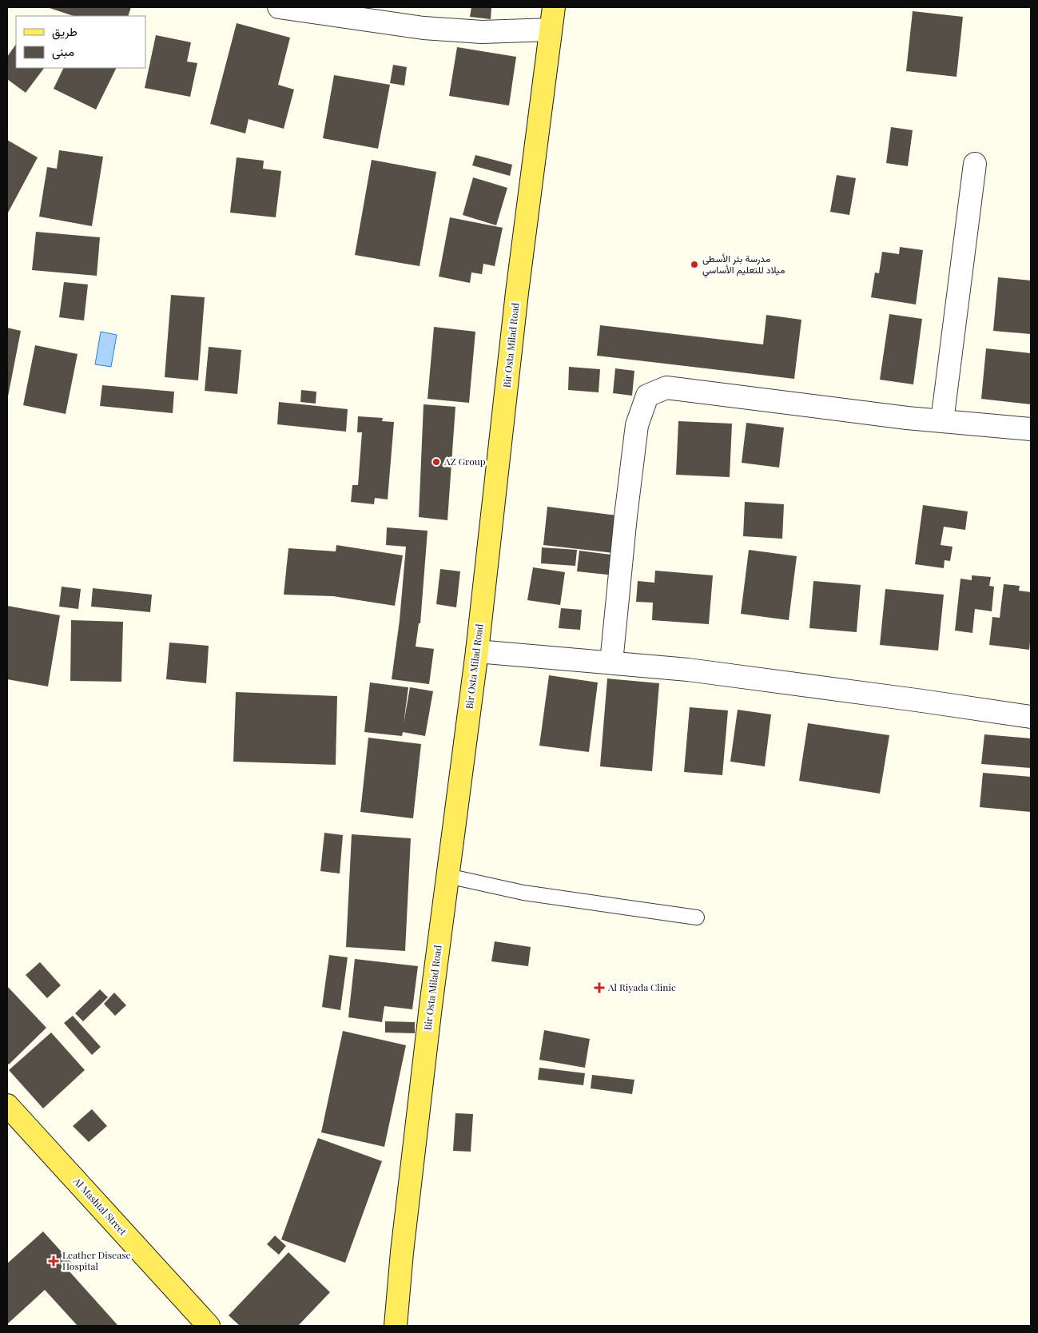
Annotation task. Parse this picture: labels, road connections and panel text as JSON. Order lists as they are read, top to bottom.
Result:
{
  "streets": {
    "main road": ["Bir Osta Milad Road", "Al Mashtal Street"]
  },
  "places": {
    "other": ["مدرسة بئر الأسطى ميلاد للتعليم الأساسي", "AZ Group"],
    "health": ["Al Riyada Clinic", "Leather Disease Hospital"]
  },
  "legend": ["طريق", "مبنى"]
}
